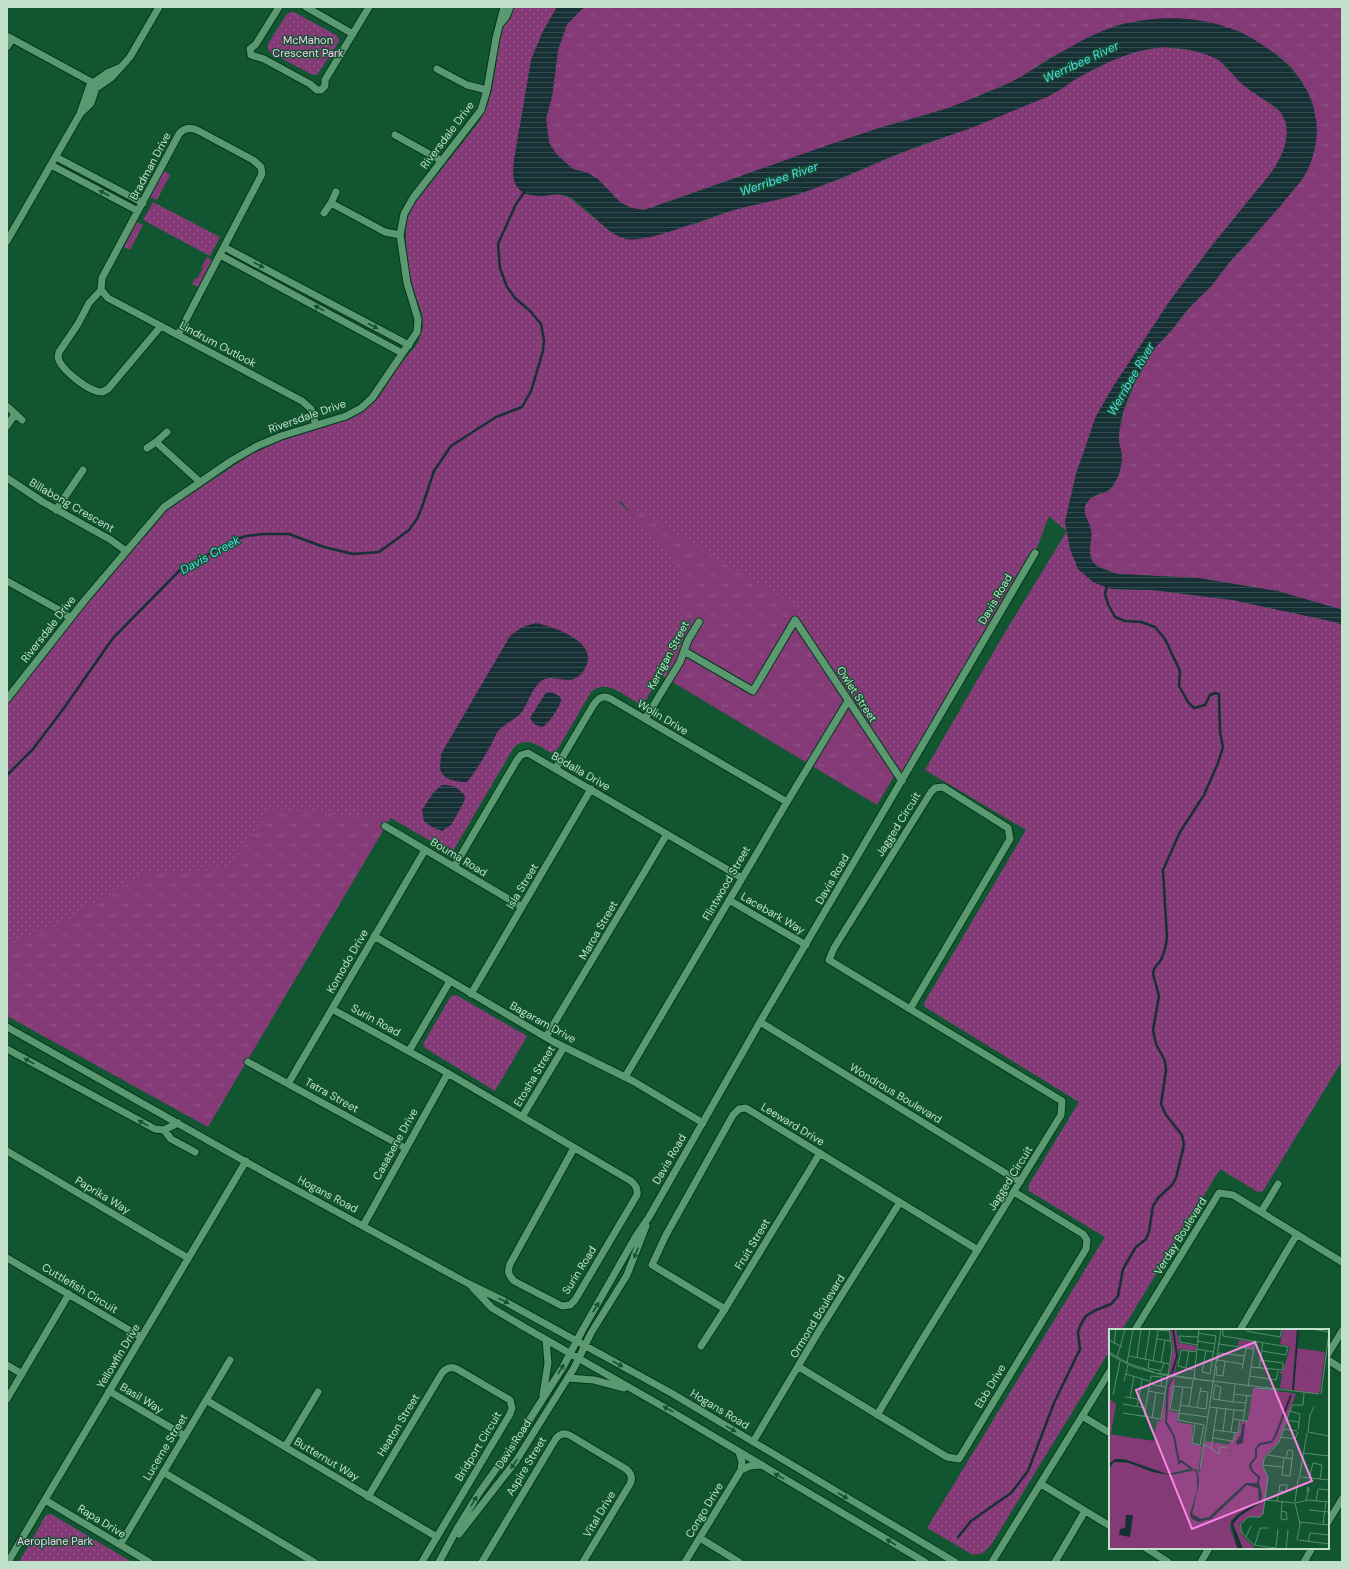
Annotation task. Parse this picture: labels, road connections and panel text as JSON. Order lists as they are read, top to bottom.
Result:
{
  "streets": {
    "street": [
      "Riversdale Drive",
      "Bradman Drive",
      "Lindrum Outlook",
      "Billabong Crescent",
      "Davis Road",
      "Kerrigan Street",
      "Owlet Street",
      "Wolin Drive",
      "Bodalla Drive",
      "Jagged Circuit",
      "Bouma Road",
      "Flintwood Street",
      "Isla Street",
      "Lacebark Way",
      "Maroa Street",
      "Komodo Drive",
      "Surin Road",
      "Bagaram Drive",
      "Etosha Street",
      "Wondrous Boulevard",
      "Tatra Street",
      "Leeward Drive",
      "Casabene Drive",
      "Hogans Road",
      "Paprika Way",
      "Verday Boulevard",
      "Fruit Street",
      "Cuttlefish Circuit",
      "Ormond Boulevard",
      "Yellowfin Drive",
      "Ebb Drive",
      "Basil Way",
      "Heaton Street",
      "Bridport Circuit",
      "Lucerne Street",
      "Butternut Way",
      "Aspire Street",
      "Congo Drive",
      "Vital Drive",
      "Rapa Drive"
    ]
  },
  "crossings": [
    ["Riversdale Drive", "Lindrum Outlook"],
    ["Riversdale Drive", "Billabong Crescent"],
    ["Bradman Drive", "Lindrum Outlook"],
    ["Davis Road", "Owlet Street"],
    ["Davis Road", "Lacebark Way"],
    ["Davis Road", "Bagaram Drive"],
    ["Davis Road", "Wondrous Boulevard"],
    ["Davis Road", "Hogans Road"],
    ["Kerrigan Street", "Owlet Street"],
    ["Kerrigan Street", "Wolin Drive"],
    ["Owlet Street", "Flintwood Street"],
    ["Wolin Drive", "Bodalla Drive"],
    ["Wolin Drive", "Flintwood Street"],
    ["Bodalla Drive", "Bouma Road"],
    ["Bodalla Drive", "Flintwood Street"],
    ["Bodalla Drive", "Isla Street"],
    ["Bodalla Drive", "Maroa Street"],
    ["Jagged Circuit", "Wondrous Boulevard"],
    ["Jagged Circuit", "Leeward Drive"],
    ["Jagged Circuit", "Ebb Drive"],
    ["Bouma Road", "Isla Street"],
    ["Bouma Road", "Komodo Drive"],
    ["Flintwood Street", "Lacebark Way"],
    ["Flintwood Street", "Bagaram Drive"],
    ["Isla Street", "Bagaram Drive"],
    ["Maroa Street", "Bagaram Drive"],
    ["Komodo Drive", "Surin Road"],
    ["Komodo Drive", "Bagaram Drive"],
    ["Komodo Drive", "Tatra Street"],
    ["Surin Road", "Etosha Street"],
    ["Surin Road", "Casabene Drive"],
    ["Bagaram Drive", "Etosha Street"],
    ["Tatra Street", "Casabene Drive"],
    ["Leeward Drive", "Fruit Street"],
    ["Leeward Drive", "Ormond Boulevard"],
    ["Casabene Drive", "Hogans Road"],
    ["Hogans Road", "Ormond Boulevard"],
    ["Hogans Road", "Yellowfin Drive"],
    ["Paprika Way", "Yellowfin Drive"],
    ["Cuttlefish Circuit", "Yellowfin Drive"],
    ["Ormond Boulevard", "Ebb Drive"],
    ["Yellowfin Drive", "Basil Way"],
    ["Yellowfin Drive", "Rapa Drive"],
    ["Basil Way", "Lucerne Street"],
    ["Heaton Street", "Bridport Circuit"],
    ["Heaton Street", "Butternut Way"],
    ["Bridport Circuit", "Butternut Way"],
    ["Lucerne Street", "Butternut Way"],
    ["Lucerne Street", "Rapa Drive"],
    ["Aspire Street", "Vital Drive"]
  ],
  "water": ["Werribee River", "Davis Creek"],
  "parks": ["McMahon Crescent Park", "Aeroplane Park"]
}
